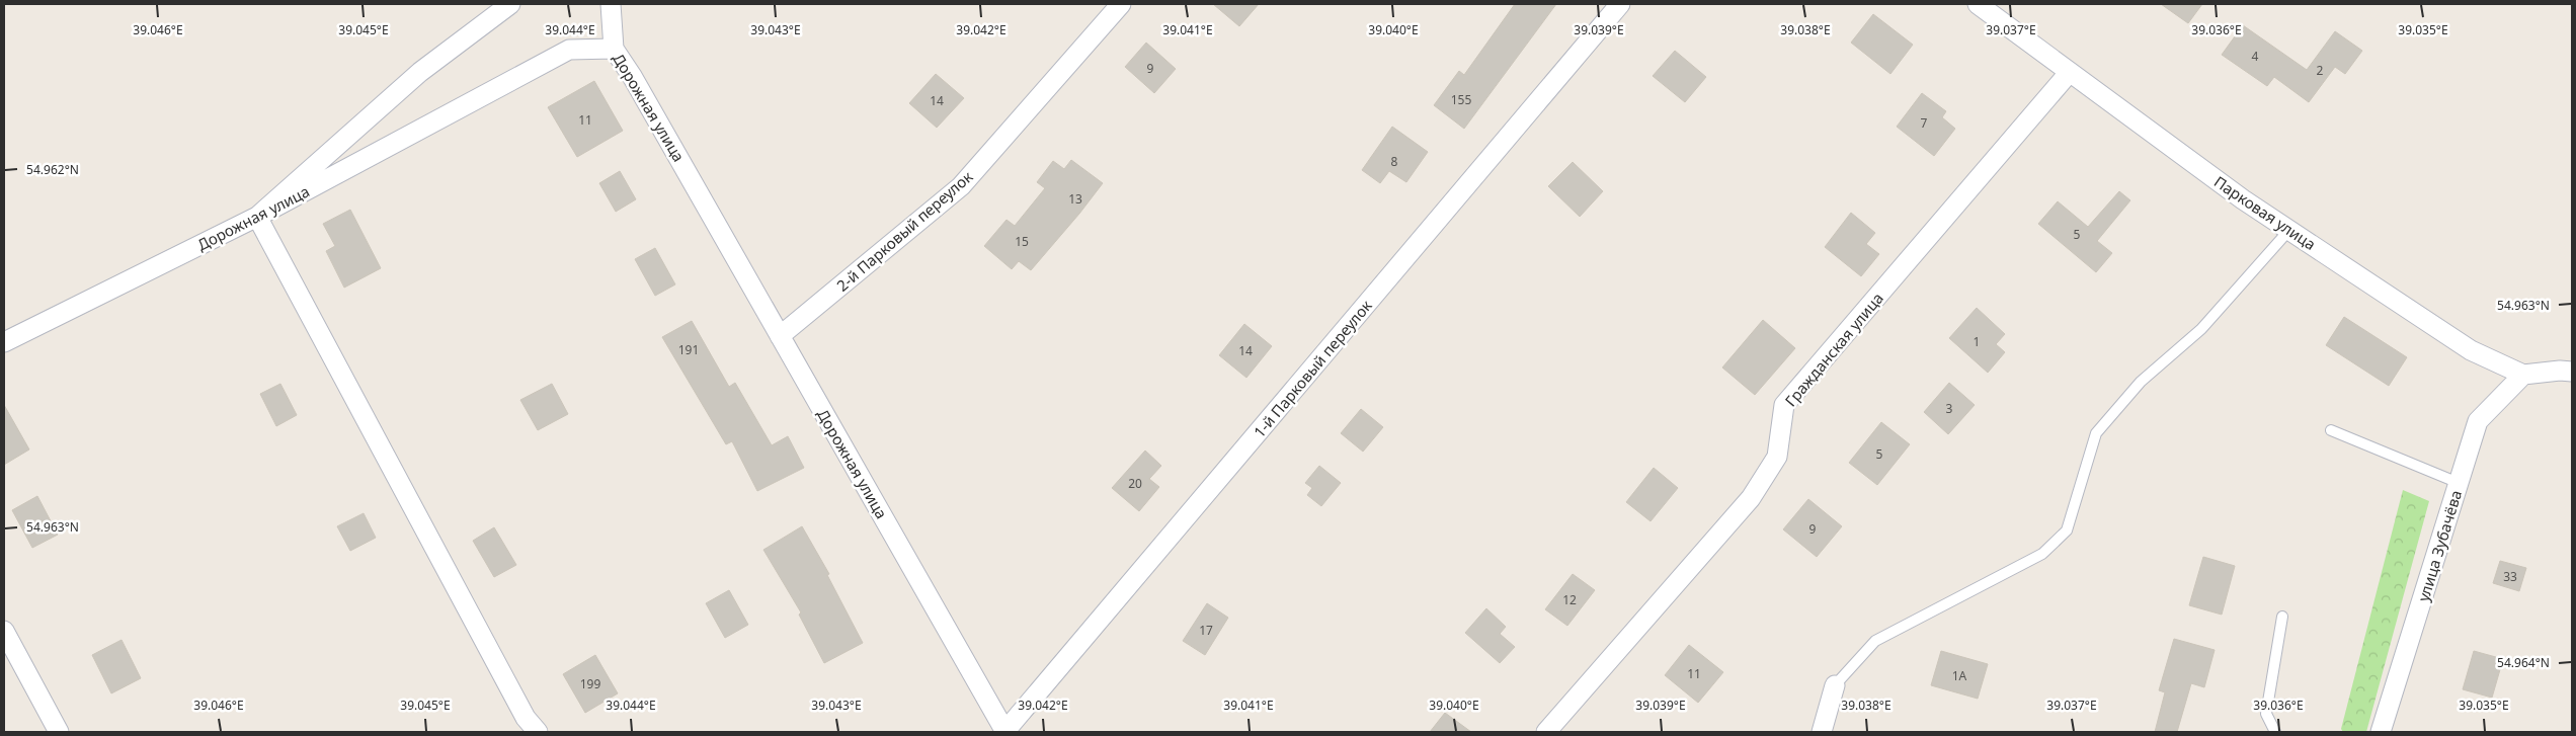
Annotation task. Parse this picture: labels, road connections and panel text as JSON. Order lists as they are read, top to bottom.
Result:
{
  "streets": {
    "street": [
      "Дорожная улица",
      "Парковая улица",
      "2-й Парковый переулок",
      "Гражданская улица",
      "1-й Парковый переулок",
      "улица Зубачёва"
    ]
  },
  "crossings": [
    ["Дорожная улица", "2-й Парковый переулок"],
    ["Дорожная улица", "1-й Парковый переулок"],
    ["Парковая улица", "Гражданская улица"],
    ["Парковая улица", "улица Зубачёва"]
  ],
  "house_numbers": [
    "4",
    "9",
    "2",
    "155",
    "14",
    "11",
    "7",
    "8",
    "13",
    "5",
    "15",
    "1",
    "191",
    "14",
    "3",
    "5",
    "20",
    "9",
    "33",
    "12",
    "17",
    "11",
    "1А",
    "199"
  ],
  "coordinates": [
    "39.046°E",
    "39.045°E",
    "39.044°E",
    "39.043°E",
    "39.042°E",
    "39.041°E",
    "39.040°E",
    "39.039°E",
    "39.038°E",
    "39.037°E",
    "39.036°E",
    "39.035°E",
    "54.962°N",
    "54.963°N",
    "54.964°N"
  ]
}
